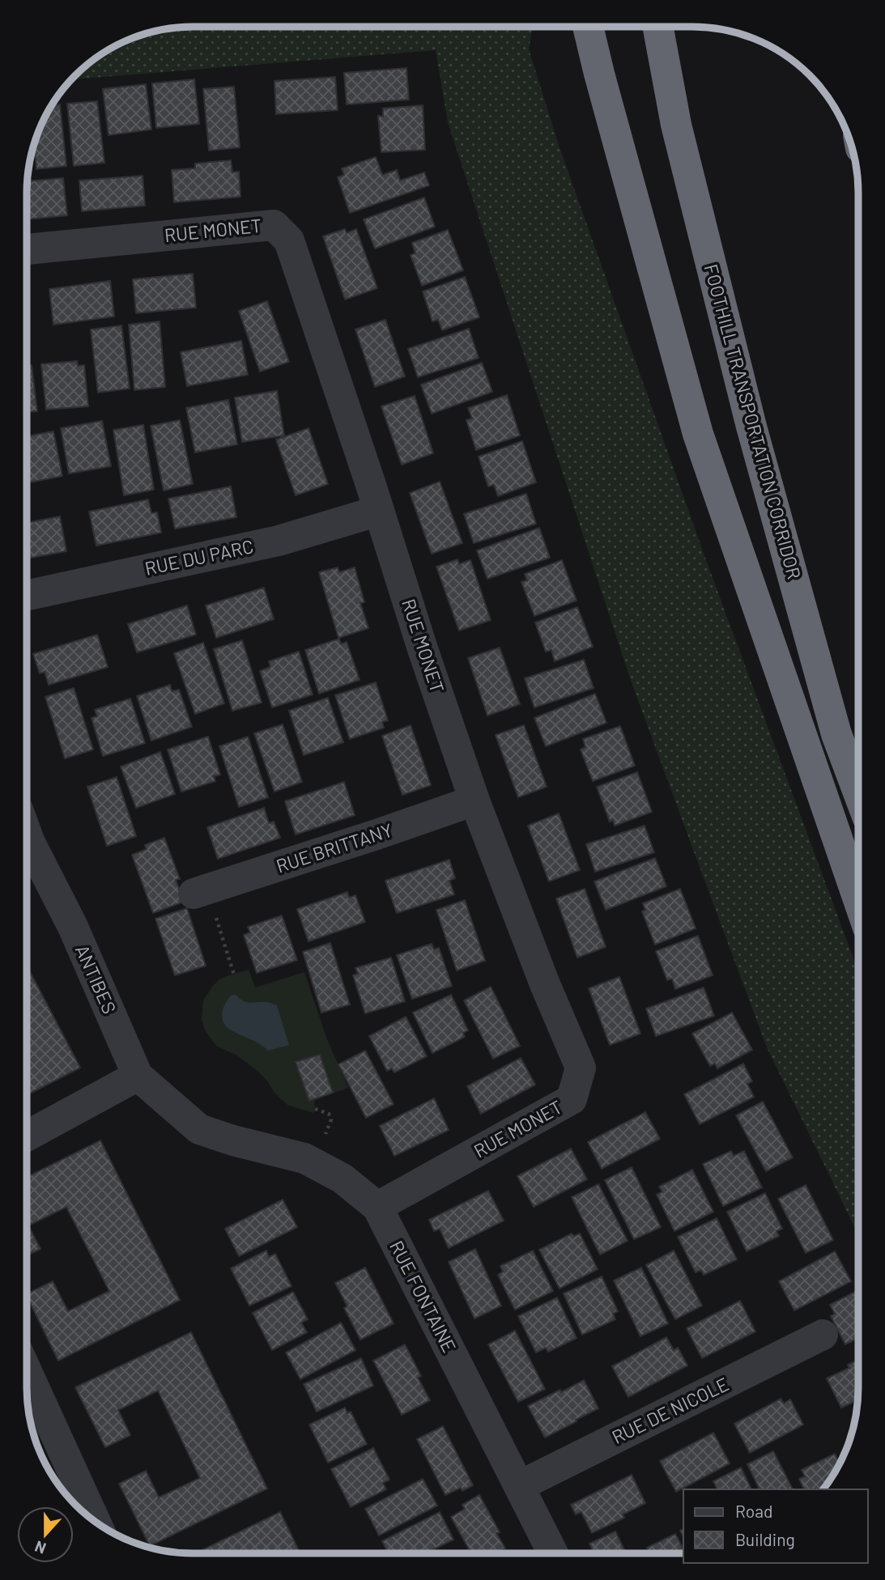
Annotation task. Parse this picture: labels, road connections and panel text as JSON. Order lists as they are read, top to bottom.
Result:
{
  "streets": {
    "highway": ["FOOTHILL TRANSPORTATION CORRIDOR"],
    "street": [
      "RUE MONET",
      "RUE DU PARC",
      "RUE BRITTANY",
      "ANTIBES",
      "RUE FONTAINE",
      "RUE DE NICOLE"
    ]
  },
  "crossings": [
    ["RUE MONET", "RUE DU PARC"],
    ["RUE MONET", "RUE BRITTANY"],
    ["RUE MONET", "RUE FONTAINE"],
    ["ANTIBES", "RUE FONTAINE"],
    ["RUE FONTAINE", "RUE DE NICOLE"]
  ],
  "legend": ["Road", "Building"],
  "north": "bottom"
}
